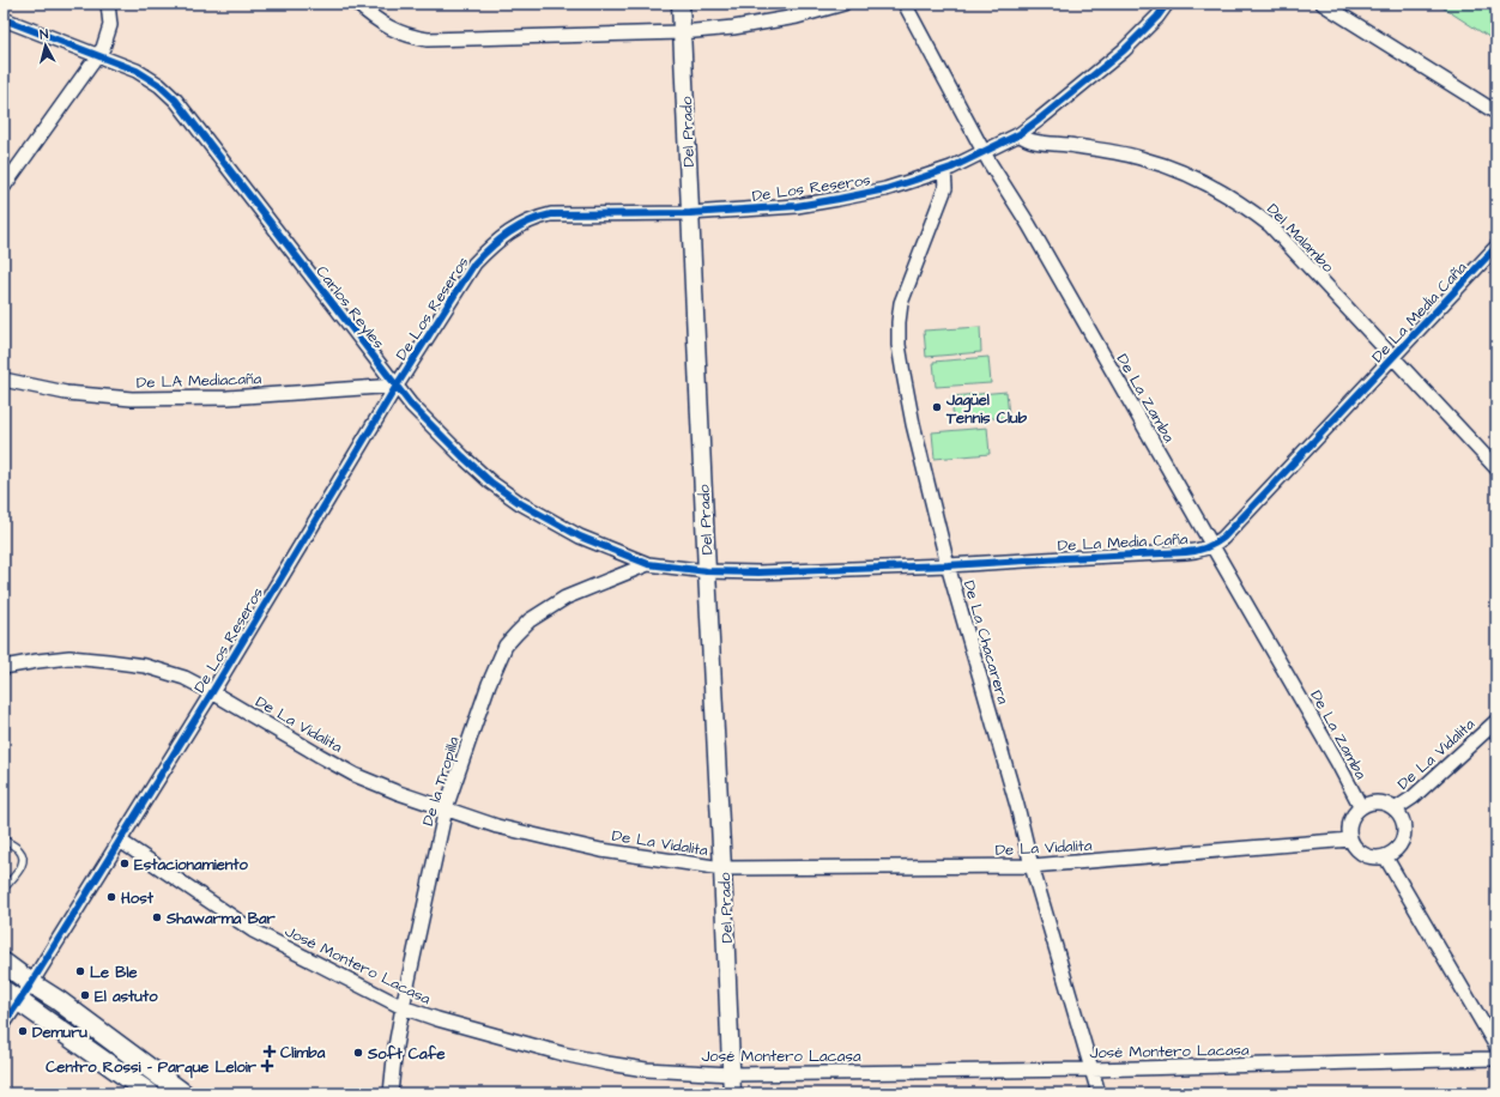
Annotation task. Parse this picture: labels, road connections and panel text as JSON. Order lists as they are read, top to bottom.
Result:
{
  "streets": {
    "street": [
      "Del Prado",
      "De Los Reseros",
      "Del Malambo",
      "Carlos Reyles",
      "De La Media Caña",
      "De LA Mediacaña",
      "De La Zamba",
      "De La Chacarera",
      "De La Vidalita",
      "De la Tropilla",
      "José Montero Lacasa"
    ]
  },
  "crossings": [
    ["Del Prado", "De Los Reseros"],
    ["Del Prado", "Carlos Reyles"],
    ["Del Prado", "De La Media Caña"],
    ["Del Prado", "De La Vidalita"],
    ["Del Prado", "José Montero Lacasa"],
    ["De Los Reseros", "Del Malambo"],
    ["De Los Reseros", "Carlos Reyles"],
    ["De Los Reseros", "De LA Mediacaña"],
    ["De Los Reseros", "De La Zamba"],
    ["De Los Reseros", "De La Chacarera"],
    ["De Los Reseros", "De La Vidalita"],
    ["De Los Reseros", "José Montero Lacasa"],
    ["Del Malambo", "De La Media Caña"],
    ["Carlos Reyles", "De La Media Caña"],
    ["Carlos Reyles", "De LA Mediacaña"],
    ["Carlos Reyles", "De la Tropilla"],
    ["De La Media Caña", "De La Zamba"],
    ["De La Media Caña", "De La Chacarera"],
    ["De La Zamba", "De La Vidalita"],
    ["De La Chacarera", "De La Vidalita"],
    ["De La Chacarera", "José Montero Lacasa"],
    ["De La Vidalita", "De la Tropilla"],
    ["De la Tropilla", "José Montero Lacasa"]
  ],
  "places": {
    "other": [
      "Jagüel Tennis Club",
      "Estacionamiento",
      "Host",
      "Shawarma Bar",
      "Le Ble",
      "El astuto",
      "Demuru",
      "Soft Cafe"
    ],
    "health": ["Climba", "Centro Rossi - Parque Leloir"]
  },
  "north": "top"
}
